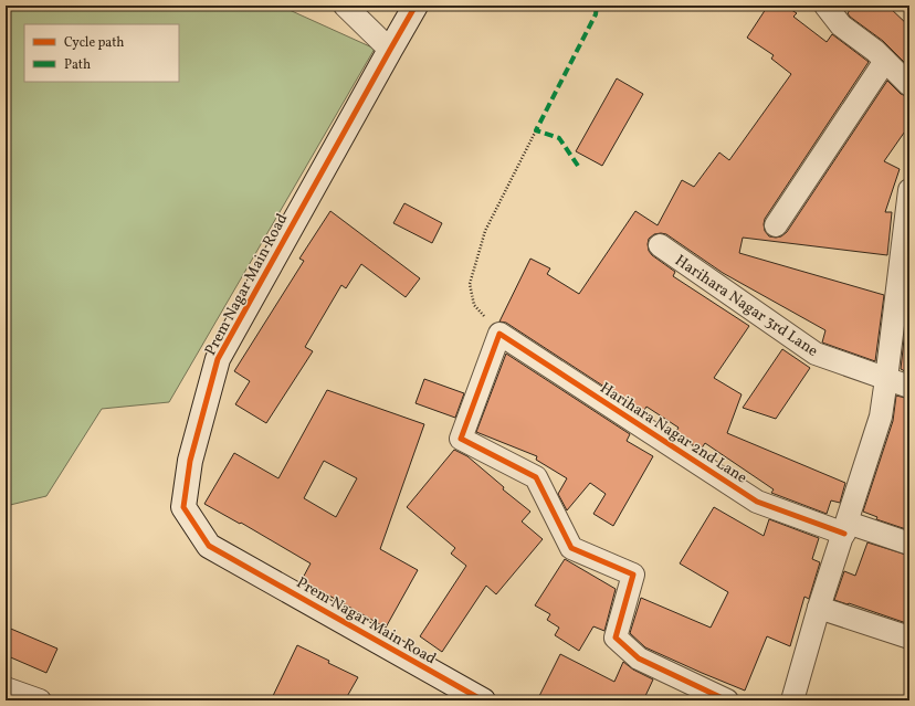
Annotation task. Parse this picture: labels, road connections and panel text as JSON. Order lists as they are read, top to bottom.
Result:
{
  "streets": {
    "street": ["Prem Nagar Main Road", "Harihara Nagar 3rd Lane", "Harihara Nagar 2nd Lane"]
  },
  "legend": ["Cycle path", "Path"]
}
